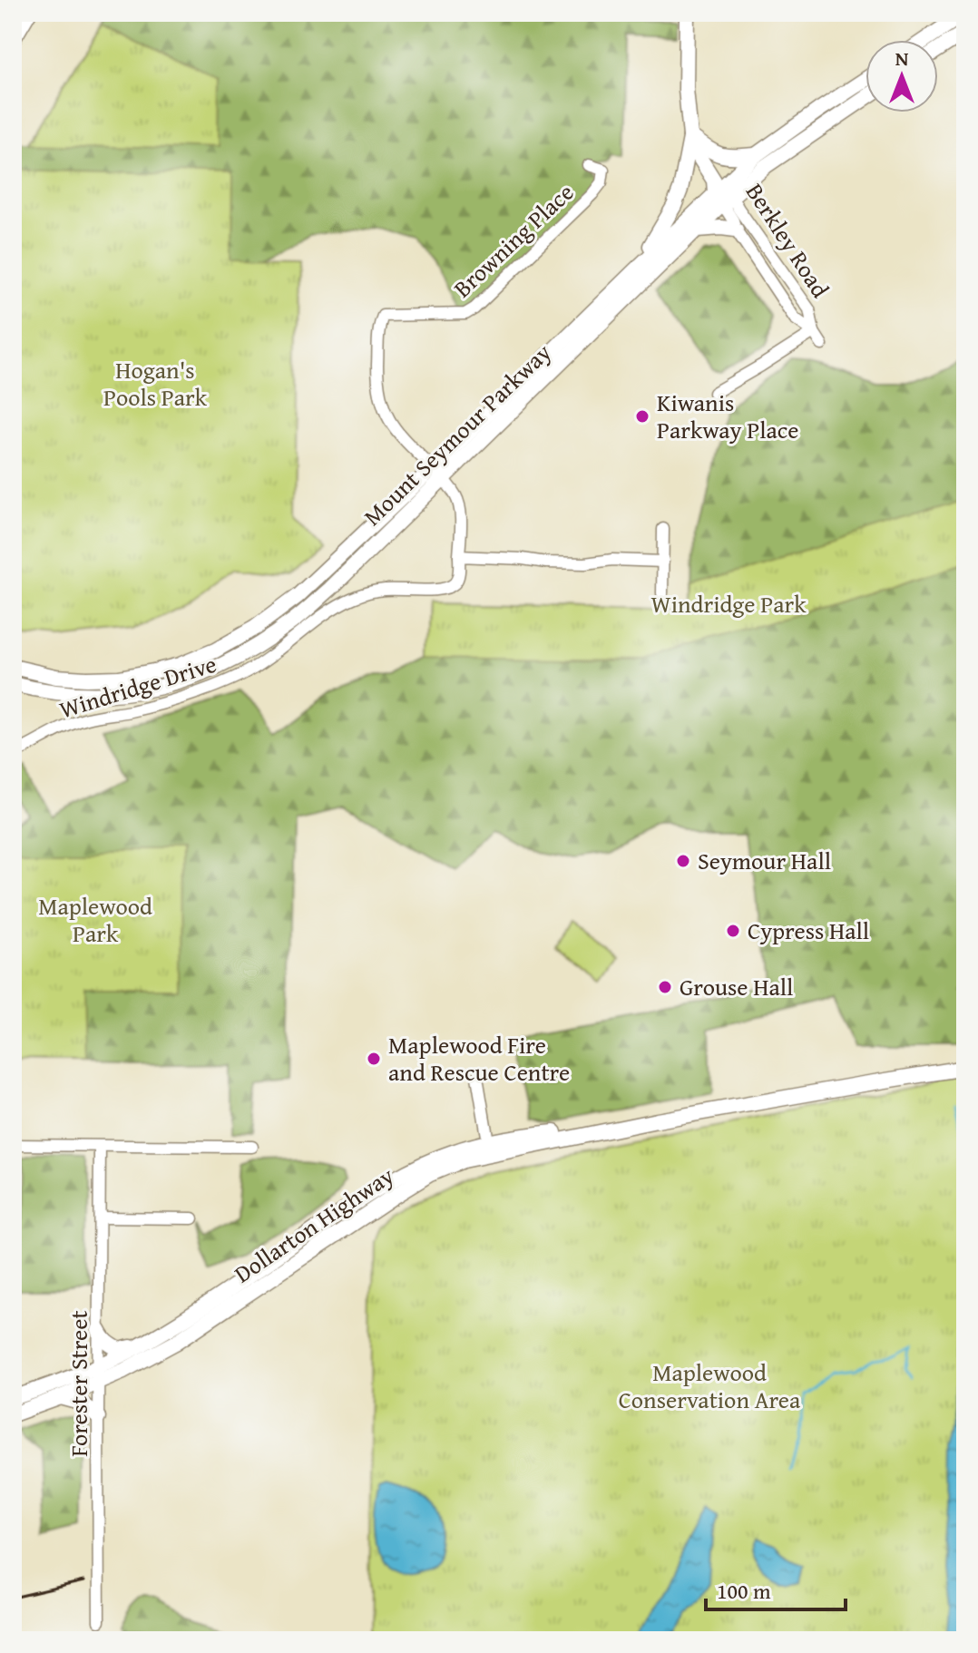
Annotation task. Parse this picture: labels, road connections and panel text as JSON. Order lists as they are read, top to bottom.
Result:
{
  "streets": {
    "main road": ["Berkley Road", "Mount Seymour Parkway", "Dollarton Highway"],
    "street": ["Browning Place", "Windridge Drive", "Forester Street"]
  },
  "crossings": [
    ["Browning Place", "Mount Seymour Parkway"],
    ["Browning Place", "Windridge Drive"],
    ["Berkley Road", "Mount Seymour Parkway"],
    ["Dollarton Highway", "Forester Street"]
  ],
  "parks": [
    "Hogan's Pools Park",
    "Windridge Park",
    "Maplewood Park",
    "Maplewood Conservation Area"
  ],
  "places": [
    "Kiwanis Parkway Place",
    "Seymour Hall",
    "Cypress Hall",
    "Grouse Hall",
    "Maplewood Fire and Rescue Centre"
  ],
  "scale_bar": "100 m",
  "north": "top"
}
